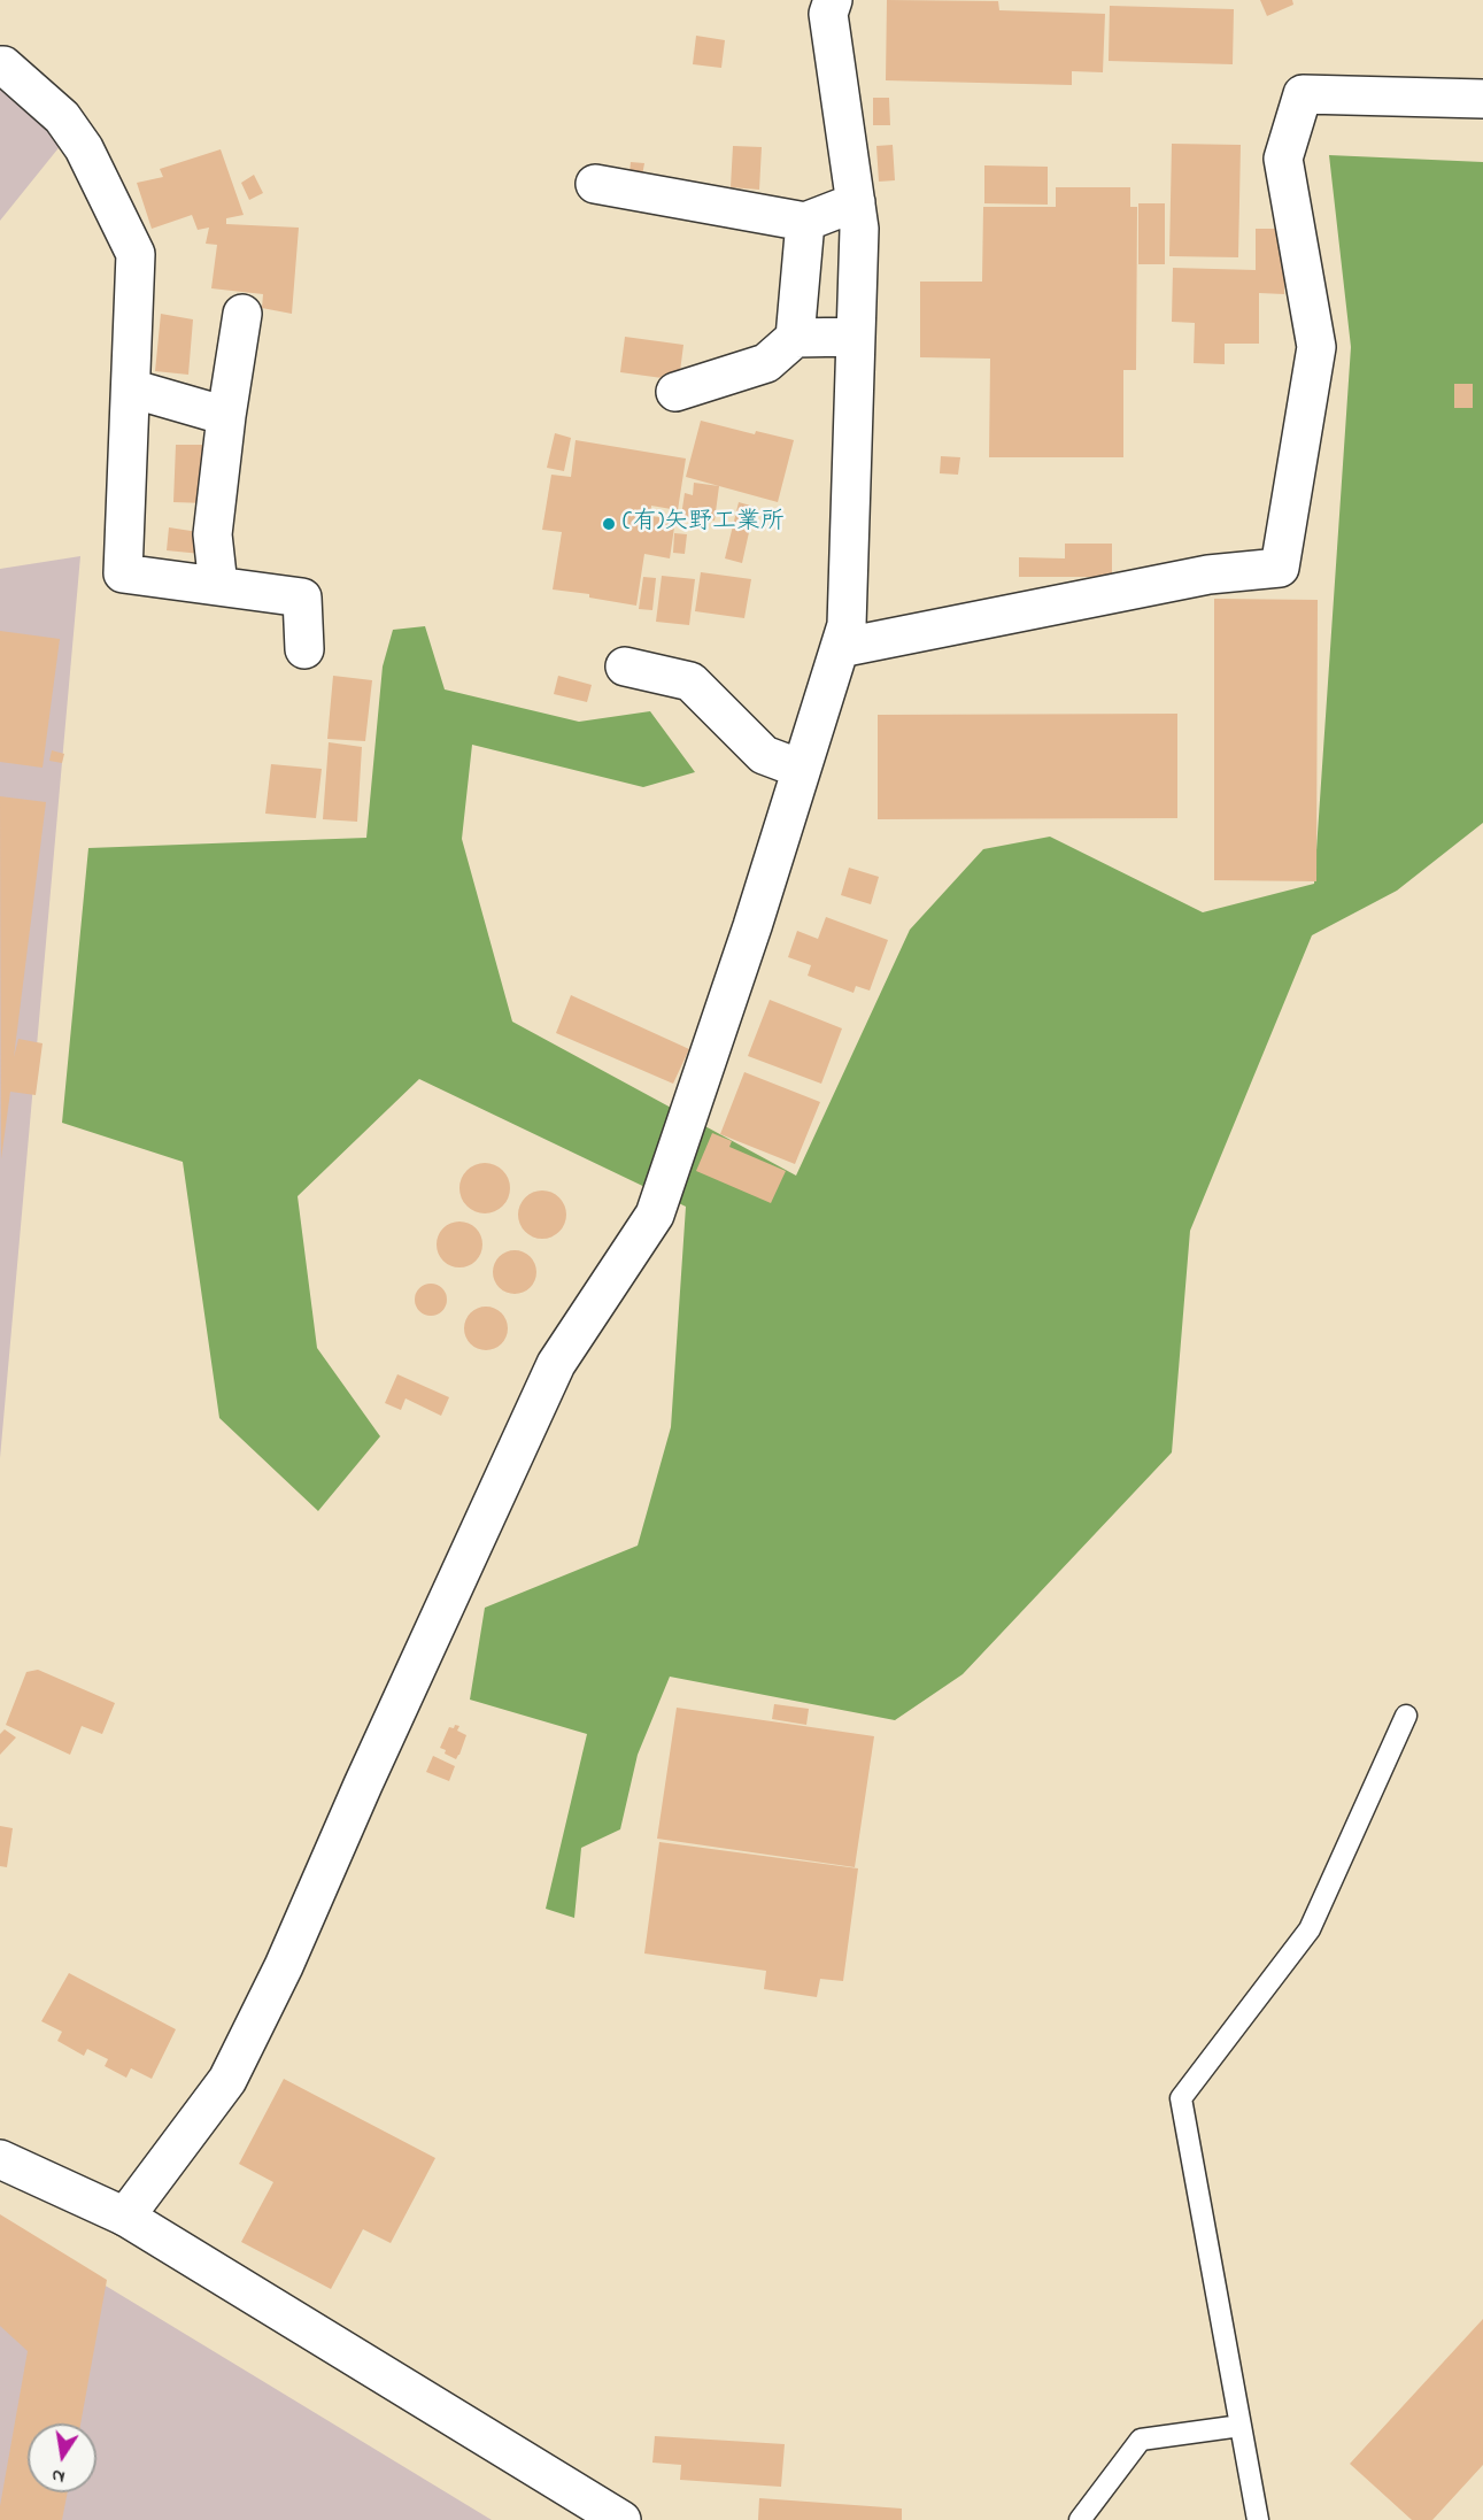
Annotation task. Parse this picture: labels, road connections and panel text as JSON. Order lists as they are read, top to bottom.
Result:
{
  "places": ["(有)矢野工業所"],
  "north": "bottom"
}
